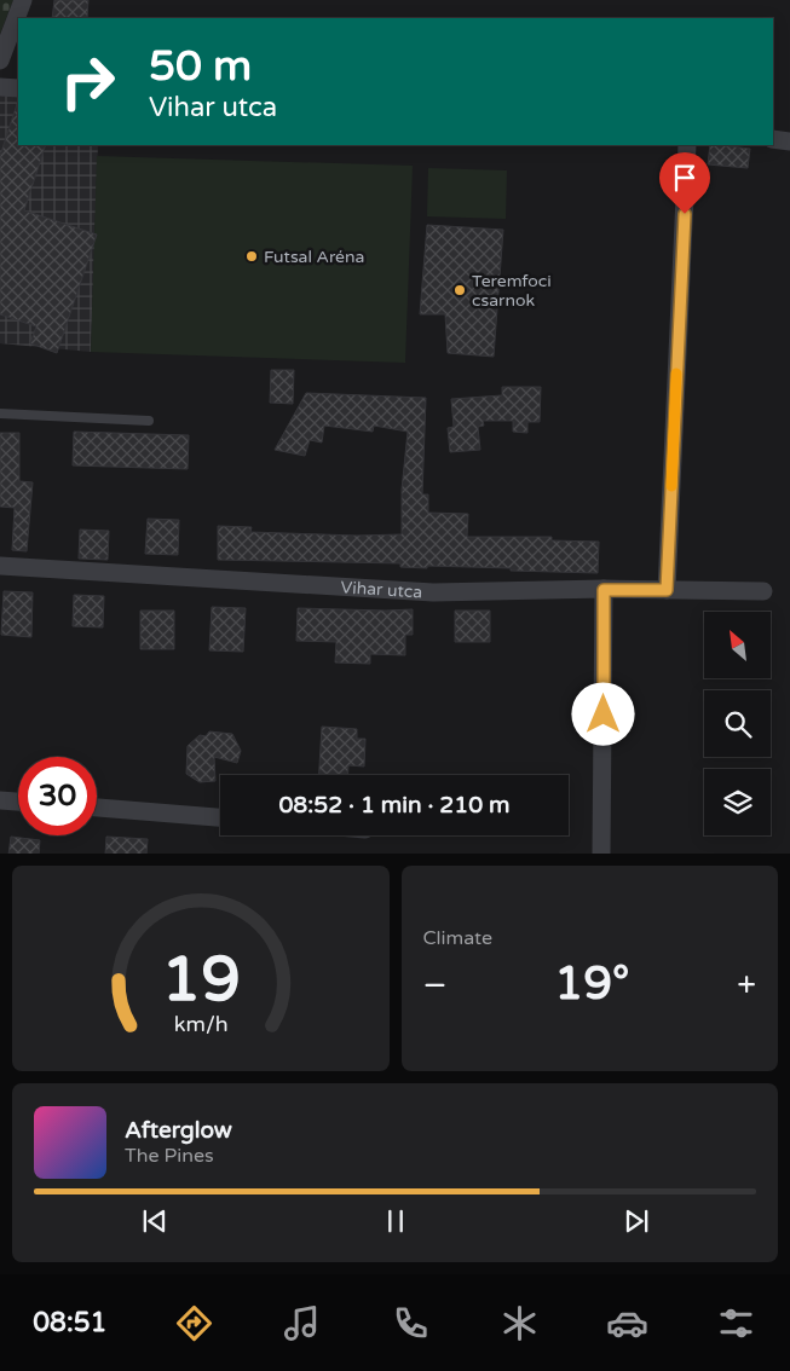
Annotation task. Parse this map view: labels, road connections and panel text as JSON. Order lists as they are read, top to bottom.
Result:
{
  "streets": {
    "street": ["Vihar utca"]
  },
  "places": ["Futsal Aréna", "Teremfoci csarnok"],
  "north": "top left",
  "page": {
    "turn": ["50 m", "Vihar utca"],
    "limit": "30",
    "trip": "08:52 · 1 min · 210 m",
    "tile": "Climate",
    "heat": ["−", "19°", "+"],
    "song": ["Afterglow", "The Pines"],
    "tabs": "08:51",
    "gauge": ["19", "km/h"]
  }
}
